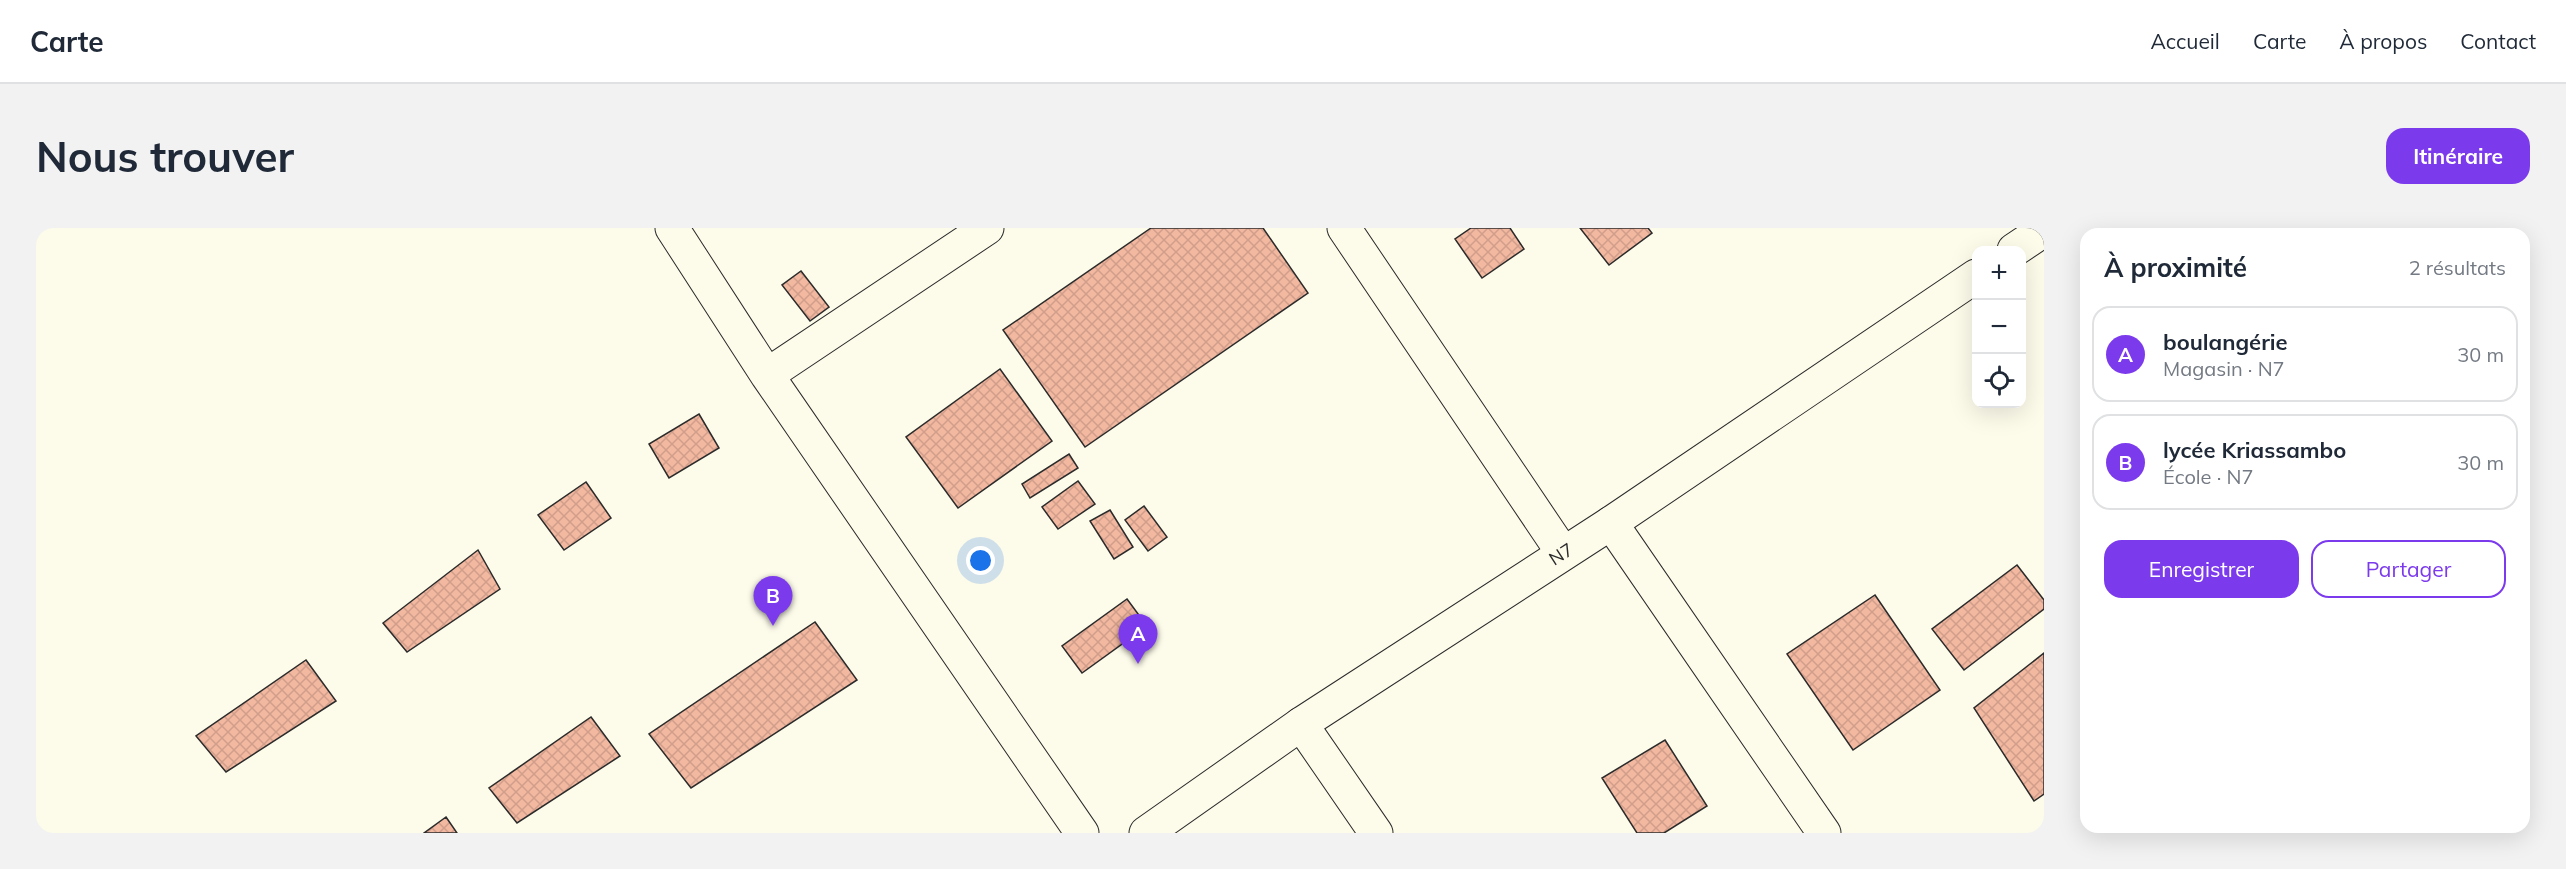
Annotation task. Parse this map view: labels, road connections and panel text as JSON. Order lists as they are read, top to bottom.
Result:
{
  "streets": {
    "street": ["N7"]
  },
  "page": {
    "header": "Carte",
    "nav": [
      "Accueil",
      "Carte",
      "À propos",
      "Contact"
    ],
    "buttons": [
      "Itinéraire",
      ["Enregistrer", "Partager"]
    ],
    "title": "Nous trouver",
    "heading": ["À proximité", "2 résultats"],
    "map_buttons": ["+", "−"],
    "list": [
      {
        "mark": "A",
        "name": "boulangérie",
        "note": "Magasin · N7",
        "value": "30 m"
      },
      {
        "mark": "B",
        "name": "lycée Kriassambo",
        "note": "École · N7",
        "value": "30 m"
      }
    ],
    "pins": ["B", "A"]
  }
}
